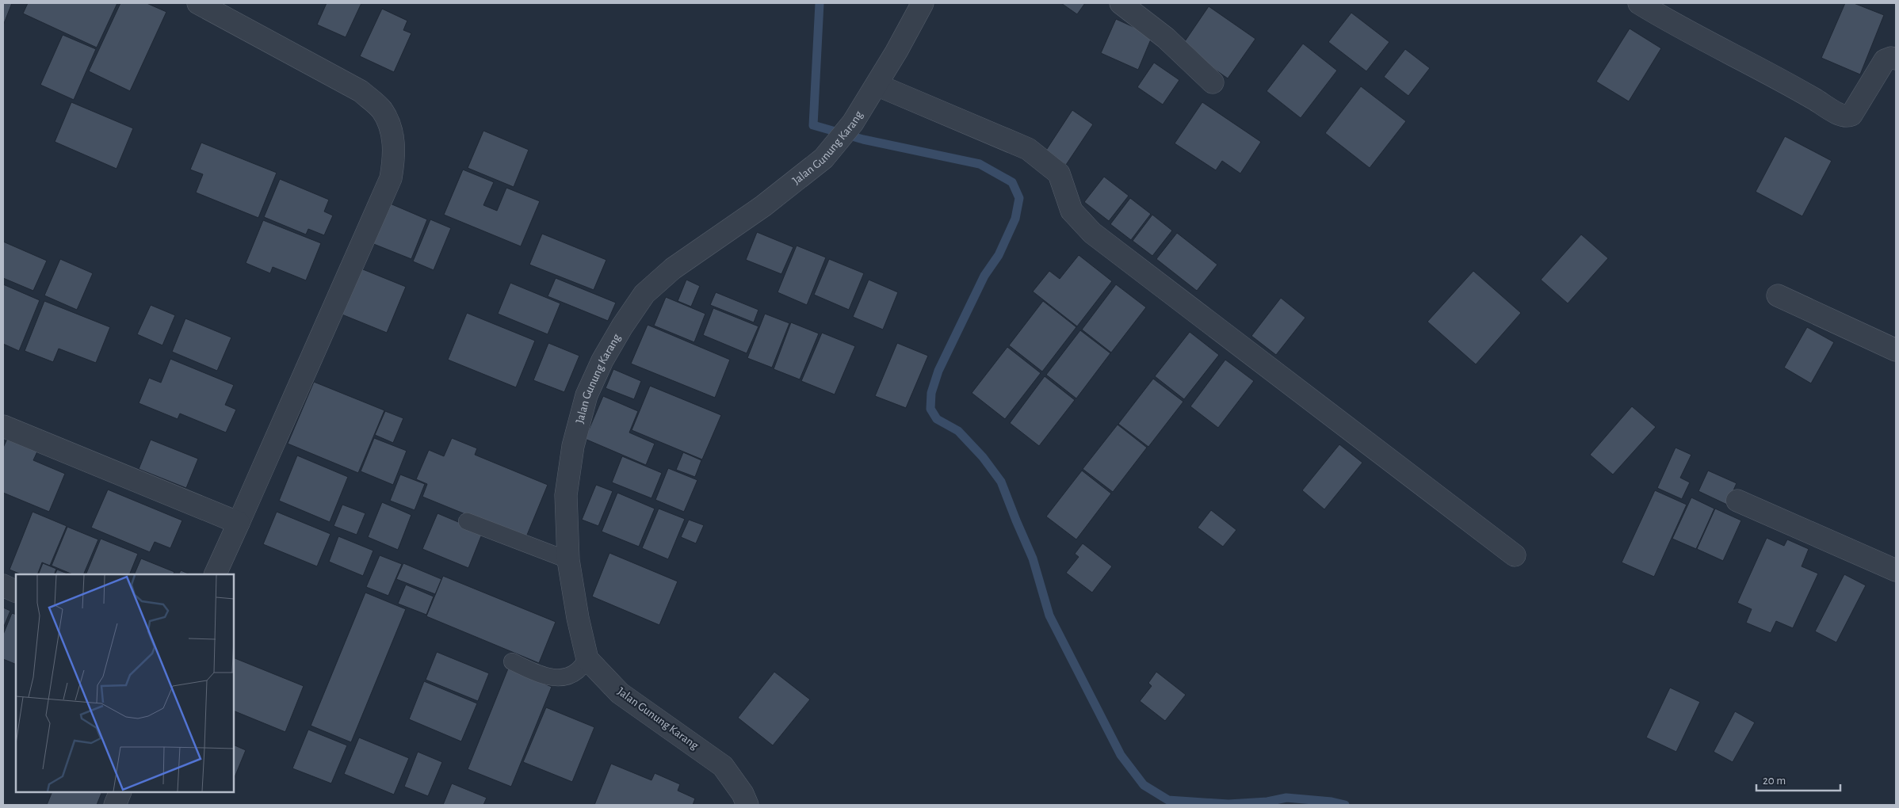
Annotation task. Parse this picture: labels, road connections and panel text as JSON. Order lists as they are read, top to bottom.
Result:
{
  "streets": {
    "street": ["Jalan Gunung Karang"]
  },
  "scale_bar": "20 m"
}
